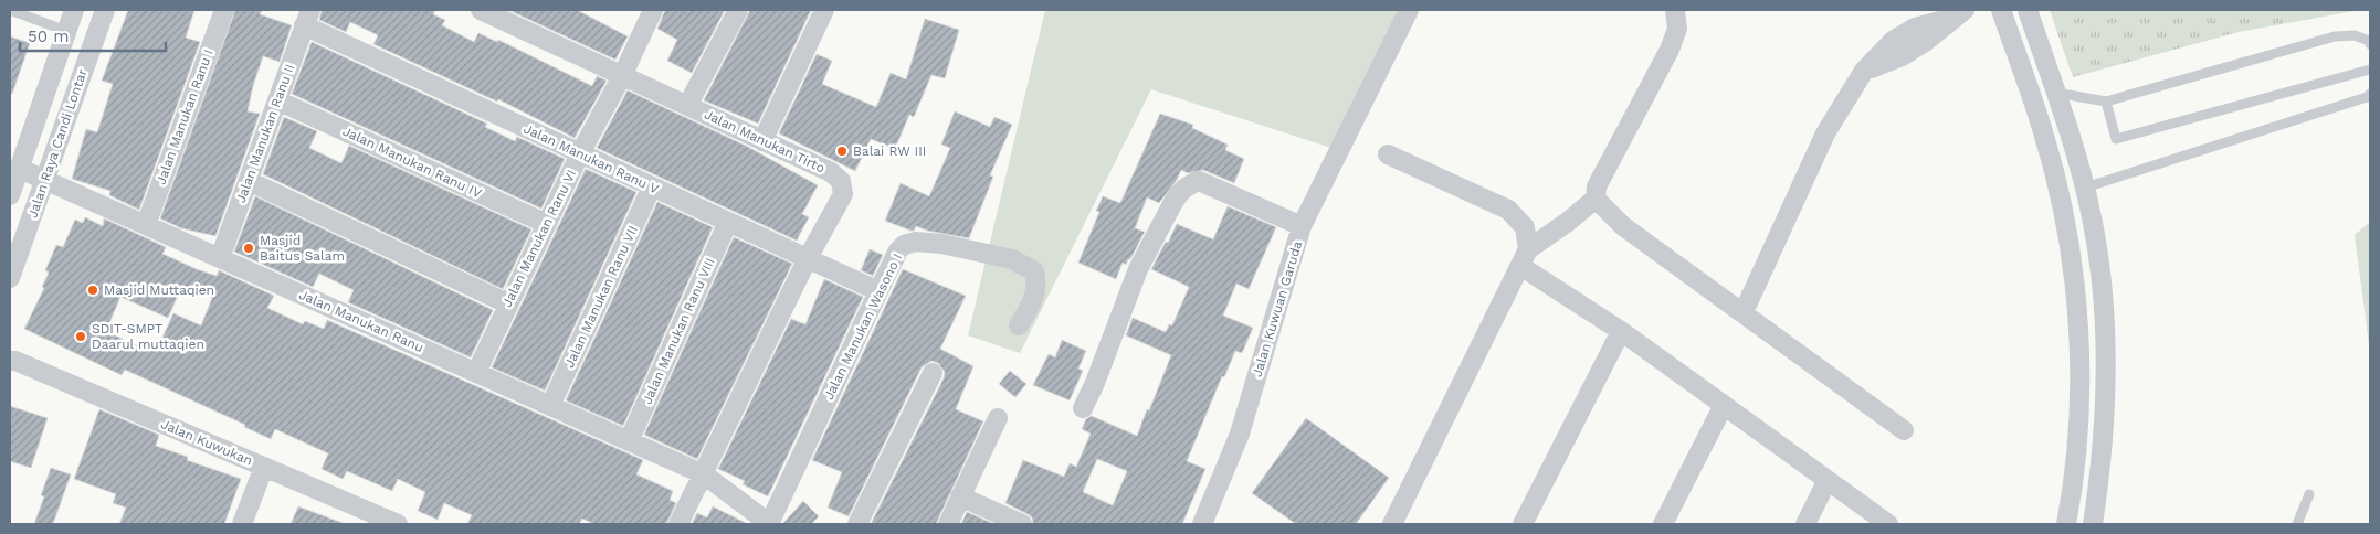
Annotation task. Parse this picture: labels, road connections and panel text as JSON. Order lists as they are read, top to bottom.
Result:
{
  "streets": {
    "street": [
      "Jalan Manukan Ranu I",
      "Jalan Manukan Ranu II",
      "Jalan Manukan Tirto",
      "Jalan Raya Candi Lontar",
      "Jalan Manukan Ranu V",
      "Jalan Manukan Ranu IV",
      "Jalan Manukan Ranu VI",
      "Jalan Manukan Ranu VII",
      "Jalan Kuwuan Garuda",
      "Jalan Manukan Ranu",
      "Jalan Manukan Wasono I",
      "Jalan Manukan Ranu VIII",
      "Jalan Kuwukan"
    ]
  },
  "crossings": [
    ["Jalan Manukan Ranu I", "Jalan Manukan Ranu"],
    ["Jalan Manukan Ranu II", "Jalan Manukan Ranu V"],
    ["Jalan Manukan Ranu II", "Jalan Manukan Ranu IV"],
    ["Jalan Manukan Ranu II", "Jalan Manukan Ranu"],
    ["Jalan Manukan Tirto", "Jalan Manukan Ranu V"],
    ["Jalan Manukan Tirto", "Jalan Manukan Ranu VI"],
    ["Jalan Manukan Tirto", "Jalan Manukan Ranu"],
    ["Jalan Raya Candi Lontar", "Jalan Manukan Ranu"],
    ["Jalan Manukan Ranu V", "Jalan Manukan Ranu VI"],
    ["Jalan Manukan Ranu V", "Jalan Manukan Ranu VII"],
    ["Jalan Manukan Ranu V", "Jalan Manukan Wasono I"],
    ["Jalan Manukan Ranu V", "Jalan Manukan Ranu VIII"],
    ["Jalan Manukan Ranu IV", "Jalan Manukan Ranu VI"],
    ["Jalan Manukan Ranu VI", "Jalan Manukan Ranu"],
    ["Jalan Manukan Ranu VII", "Jalan Manukan Ranu"],
    ["Jalan Manukan Ranu", "Jalan Manukan Wasono I"],
    ["Jalan Manukan Ranu", "Jalan Manukan Ranu VIII"]
  ],
  "places": [
    "Balai RW III",
    "Masjid Baitus Salam",
    "Masjid Muttaqien",
    "SDIT-SMPT Daarul muttaqien"
  ],
  "scale_bar": "50 m"
}
